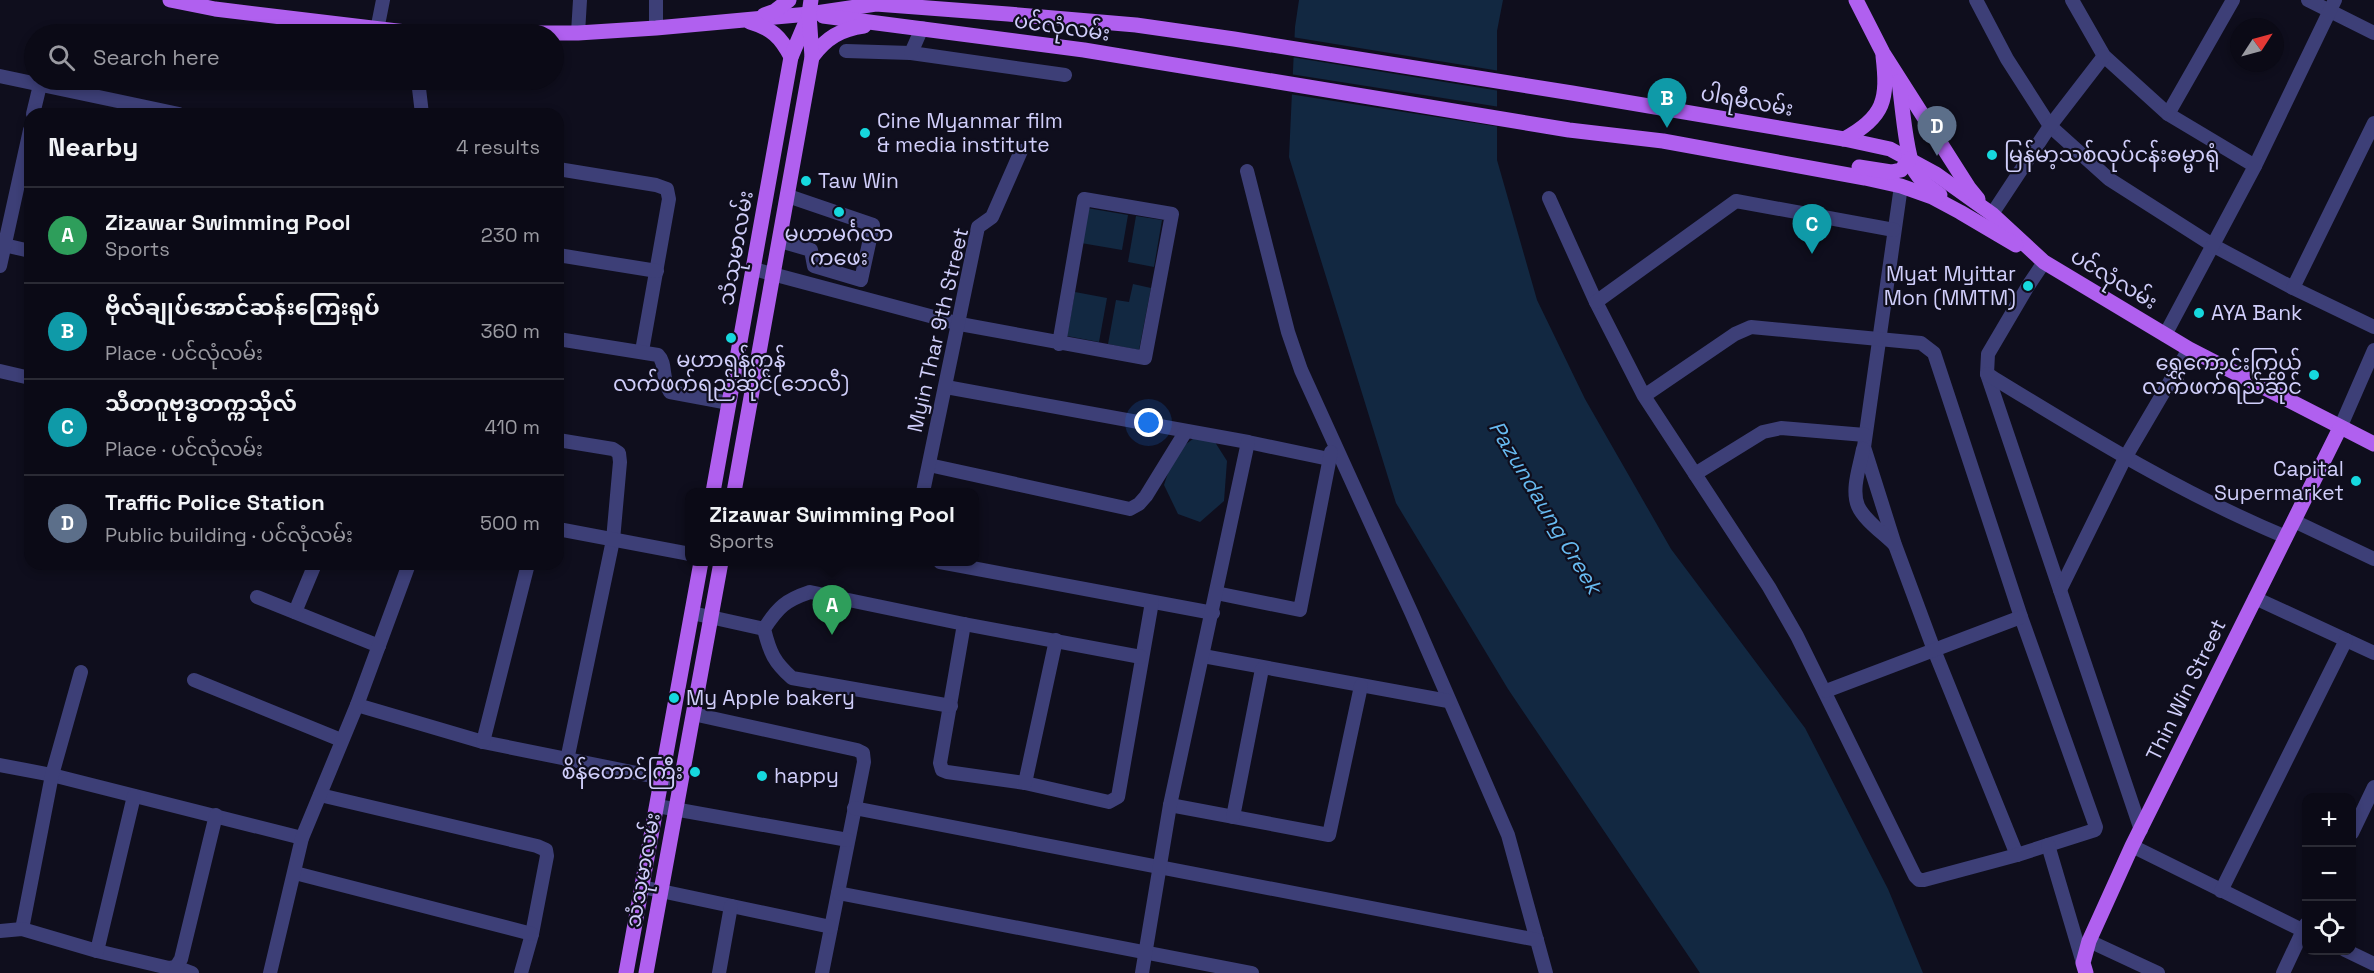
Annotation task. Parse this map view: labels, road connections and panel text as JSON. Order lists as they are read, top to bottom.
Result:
{
  "streets": {
    "main road": [
      "ပင်လုံလမ်း",
      "ပါရမီလမ်း",
      "သံသုမာလမ်း",
      "Thin Win Street"
    ],
    "street": ["Myin Thar 9th Street"]
  },
  "crossings": [
    ["ပင်လုံလမ်း", "ပါရမီလမ်း"],
    ["ပင်လုံလမ်း", "သံသုမာလမ်း"],
    ["ပင်လုံလမ်း", "Thin Win Street"]
  ],
  "water": ["Pazundaung Creek"],
  "places": [
    "Cine Myanmar film & media institute",
    "မြန်မာ့သစ်လုပ်ငန်းဓမ္မာရုံ",
    "Taw Win",
    "မဟာမင်္ဂလာ ကဖေး",
    "Myat Myittar Mon (MMTM)",
    "AYA Bank",
    "မဟာရန်ကုန် လက်ဖက်ရည်ဆိုင်(ဘေလီ)",
    "ရွှေကောင်းကြွယ် လက်ဖက်ရည်ဆိုင်",
    "Capital Supermarket",
    "My Apple bakery",
    "စိန်တောင်ကြီး",
    "happy"
  ],
  "north": "top right",
  "page": {
    "search": "Search here",
    "pins": [
      "B",
      "D",
      "C",
      "A"
    ],
    "heading": ["Nearby", "4 results"],
    "list": [
      {
        "mark": "A",
        "name": "Zizawar Swimming Pool",
        "note": "Sports",
        "value": "230 m"
      },
      {
        "mark": "B",
        "name": "ဗိုလ်ချုပ်အောင်ဆန်းကြေးရုပ်",
        "note": "Place · ပင်လုံလမ်း",
        "value": "360 m"
      },
      {
        "mark": "C",
        "name": "သီတဂူဗုဒ္ဓတက္ကသိုလ်",
        "note": "Place · ပင်လုံလမ်း",
        "value": "410 m"
      },
      {
        "mark": "D",
        "name": "Traffic Police Station",
        "note": "Public building · ပင်လုံလမ်း",
        "value": "500 m"
      }
    ],
    "popup": ["Zizawar Swimming Pool", "Sports"],
    "map_buttons": ["+", "−"]
  }
}
